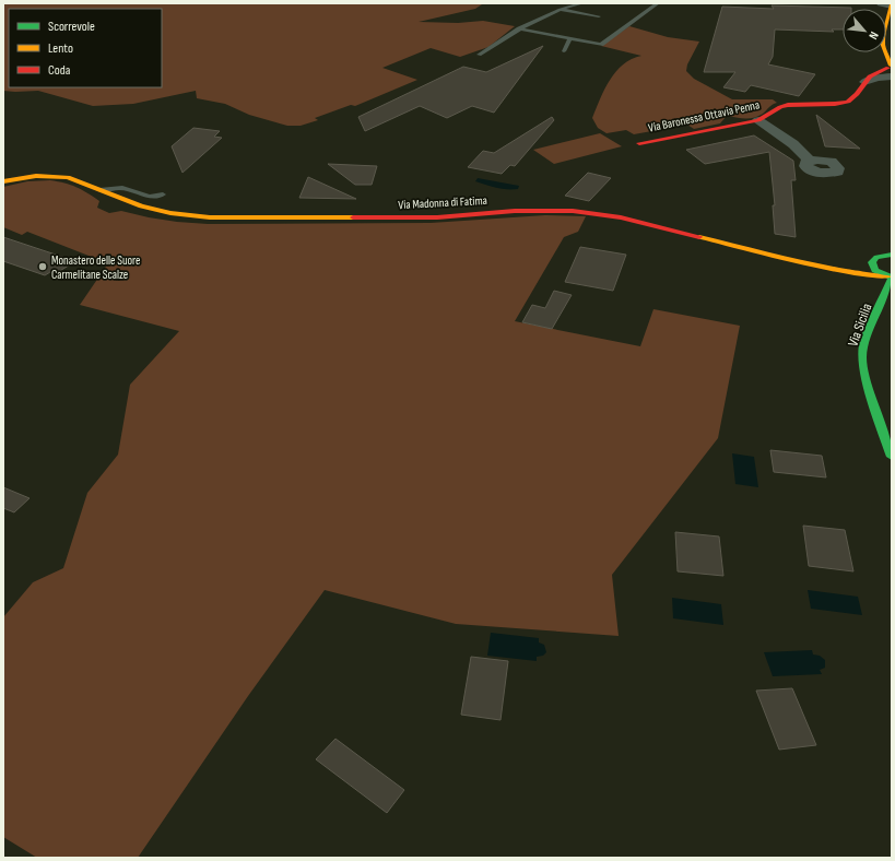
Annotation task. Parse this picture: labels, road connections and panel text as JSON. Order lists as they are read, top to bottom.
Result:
{
  "streets": {
    "main road": ["Via Baronessa Ottavia Penna", "Via Madonna di Fatima", "Via Sicilia"]
  },
  "places": ["Monastero delle Suore Carmelitane Scalze"],
  "legend": ["Scorrevole", "Lento", "Coda"],
  "north": "bottom right"
}
